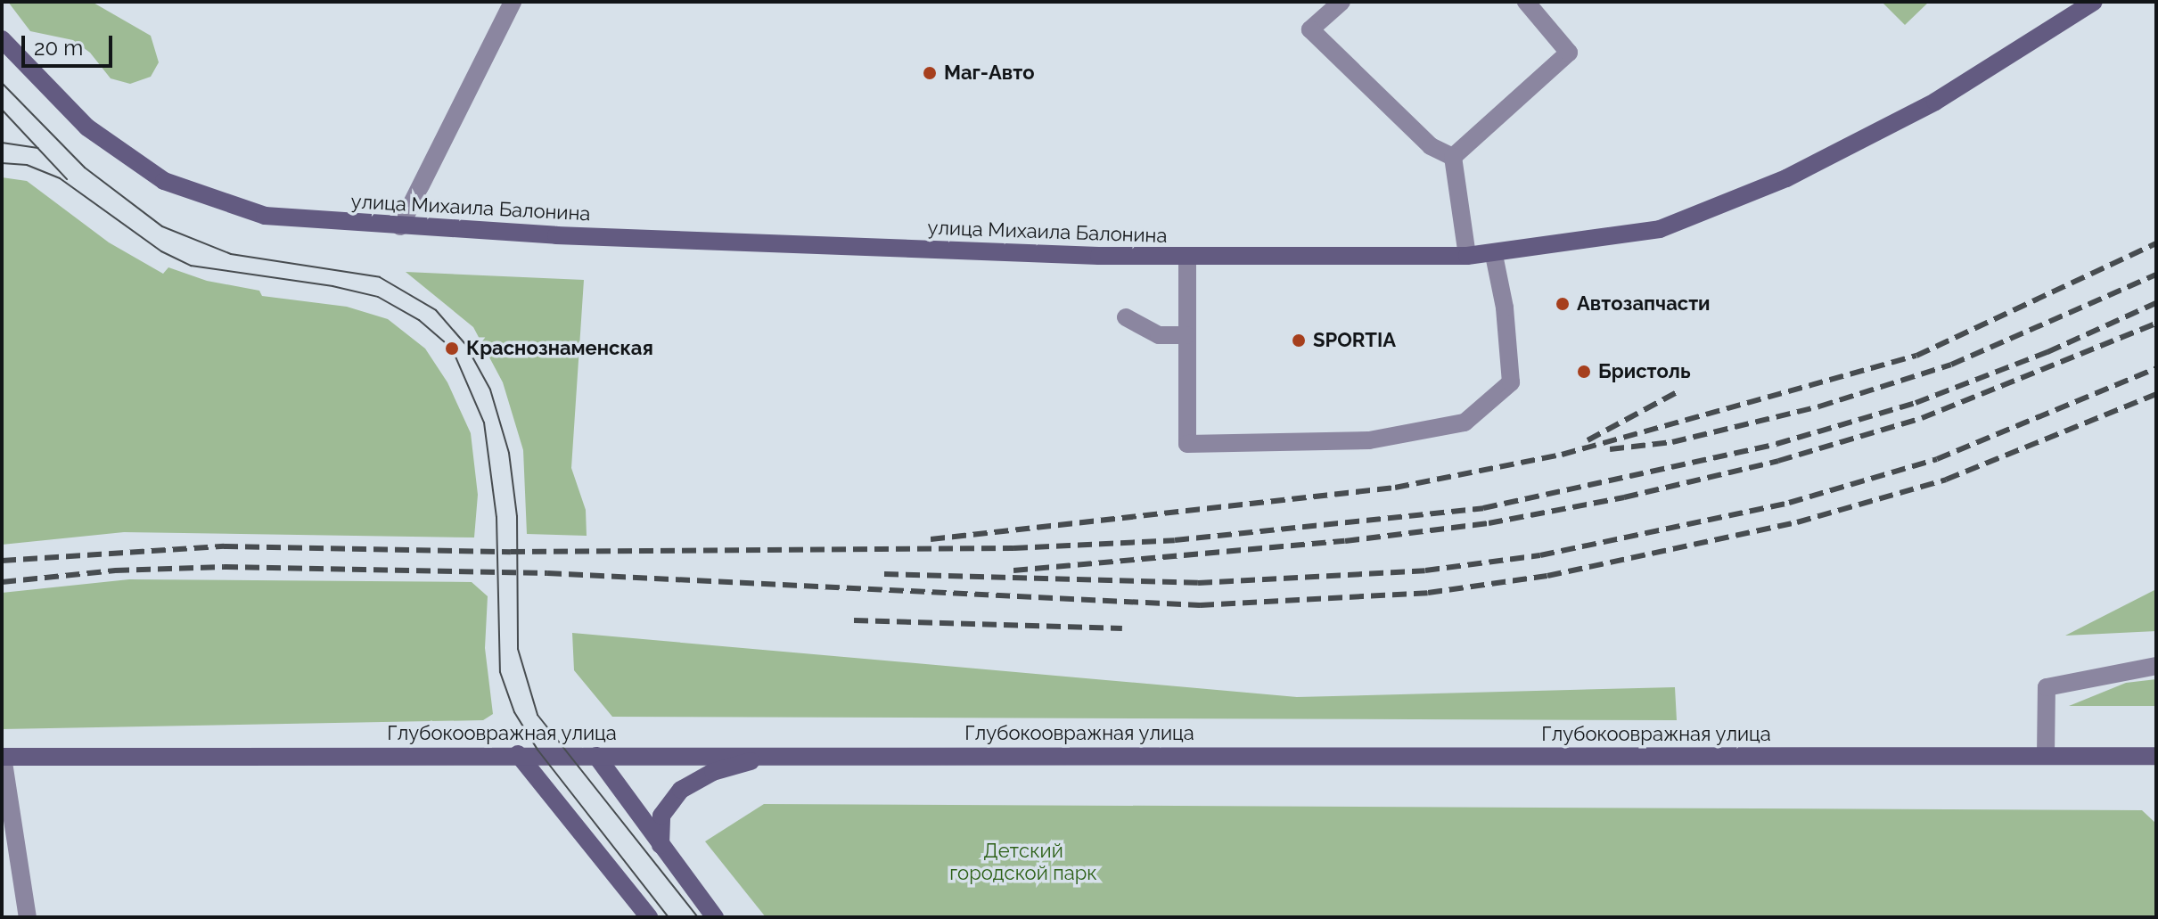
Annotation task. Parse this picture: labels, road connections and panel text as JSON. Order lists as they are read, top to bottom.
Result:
{
  "streets": {
    "main road": ["улица Михаила Балонина", "Глубокоовражная улица"]
  },
  "parks": ["Детский городской парк"],
  "places": [
    "Маг-Авто",
    "Автозапчасти",
    "SPORTIA",
    "Краснознаменская",
    "Бристоль"
  ],
  "scale_bar": "20 m"
}
